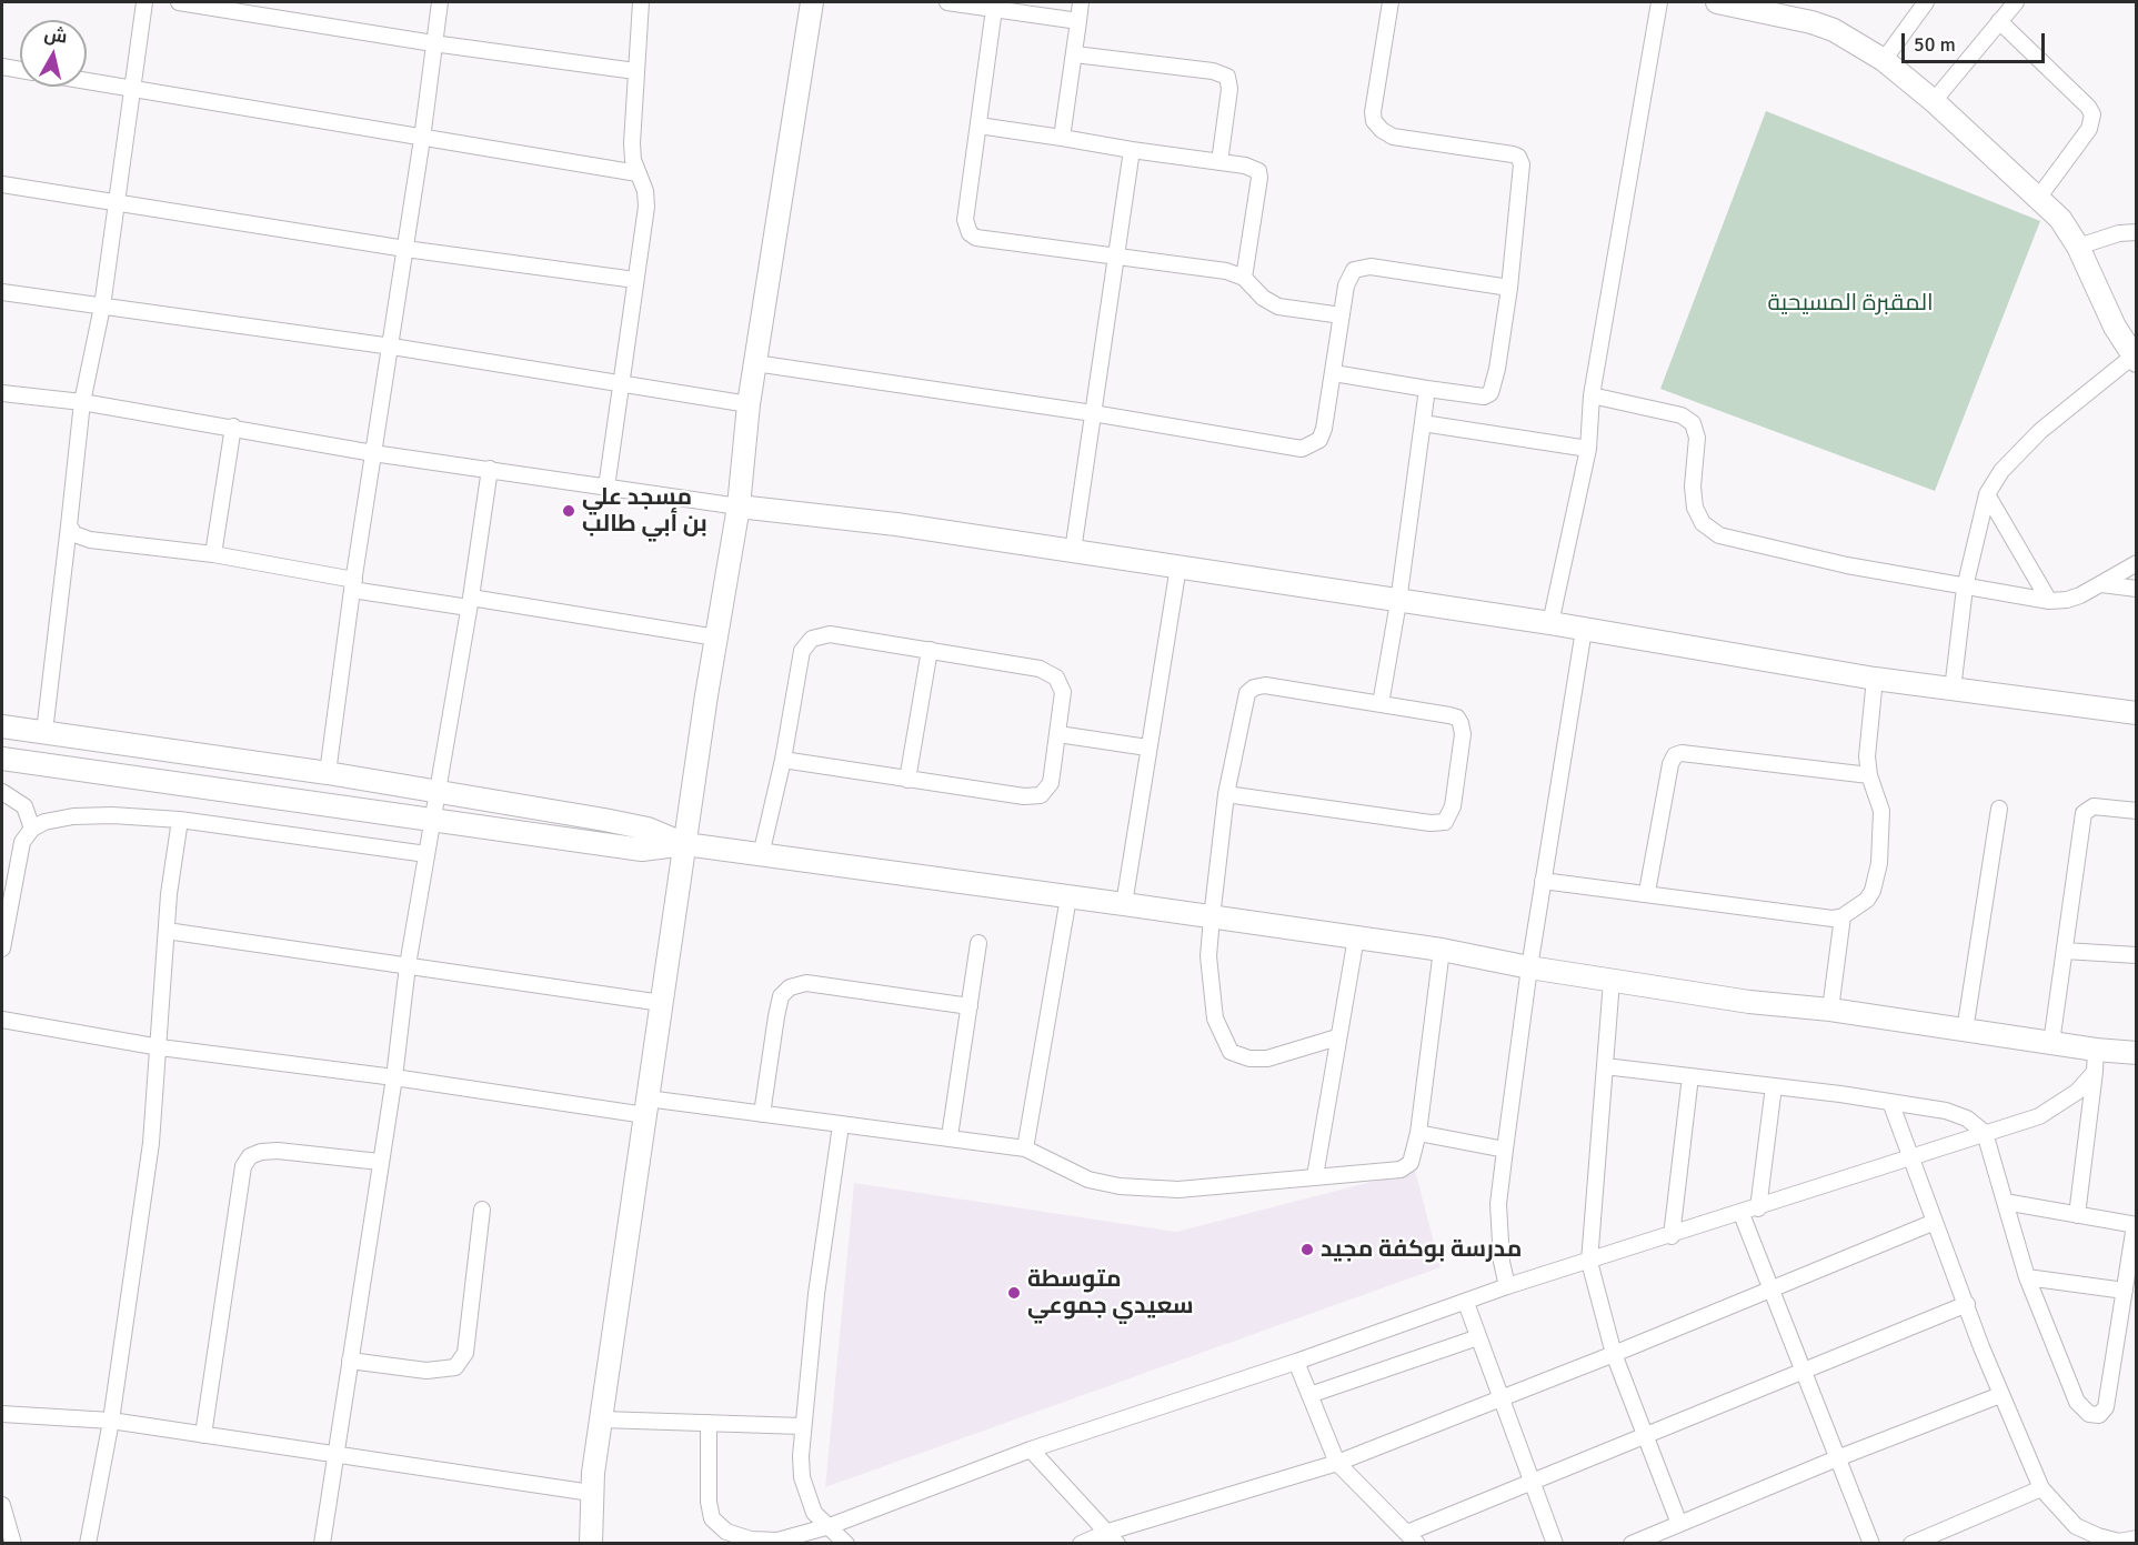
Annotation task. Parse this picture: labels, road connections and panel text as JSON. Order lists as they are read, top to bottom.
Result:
{
  "parks": ["المقبرة المسيحية"],
  "places": ["مسجد علي بن أبي طالب", "مدرسة بوكفة مجيد", "متوسطة سعيدي جموعي"],
  "scale_bar": "50 m",
  "north": "top"
}
